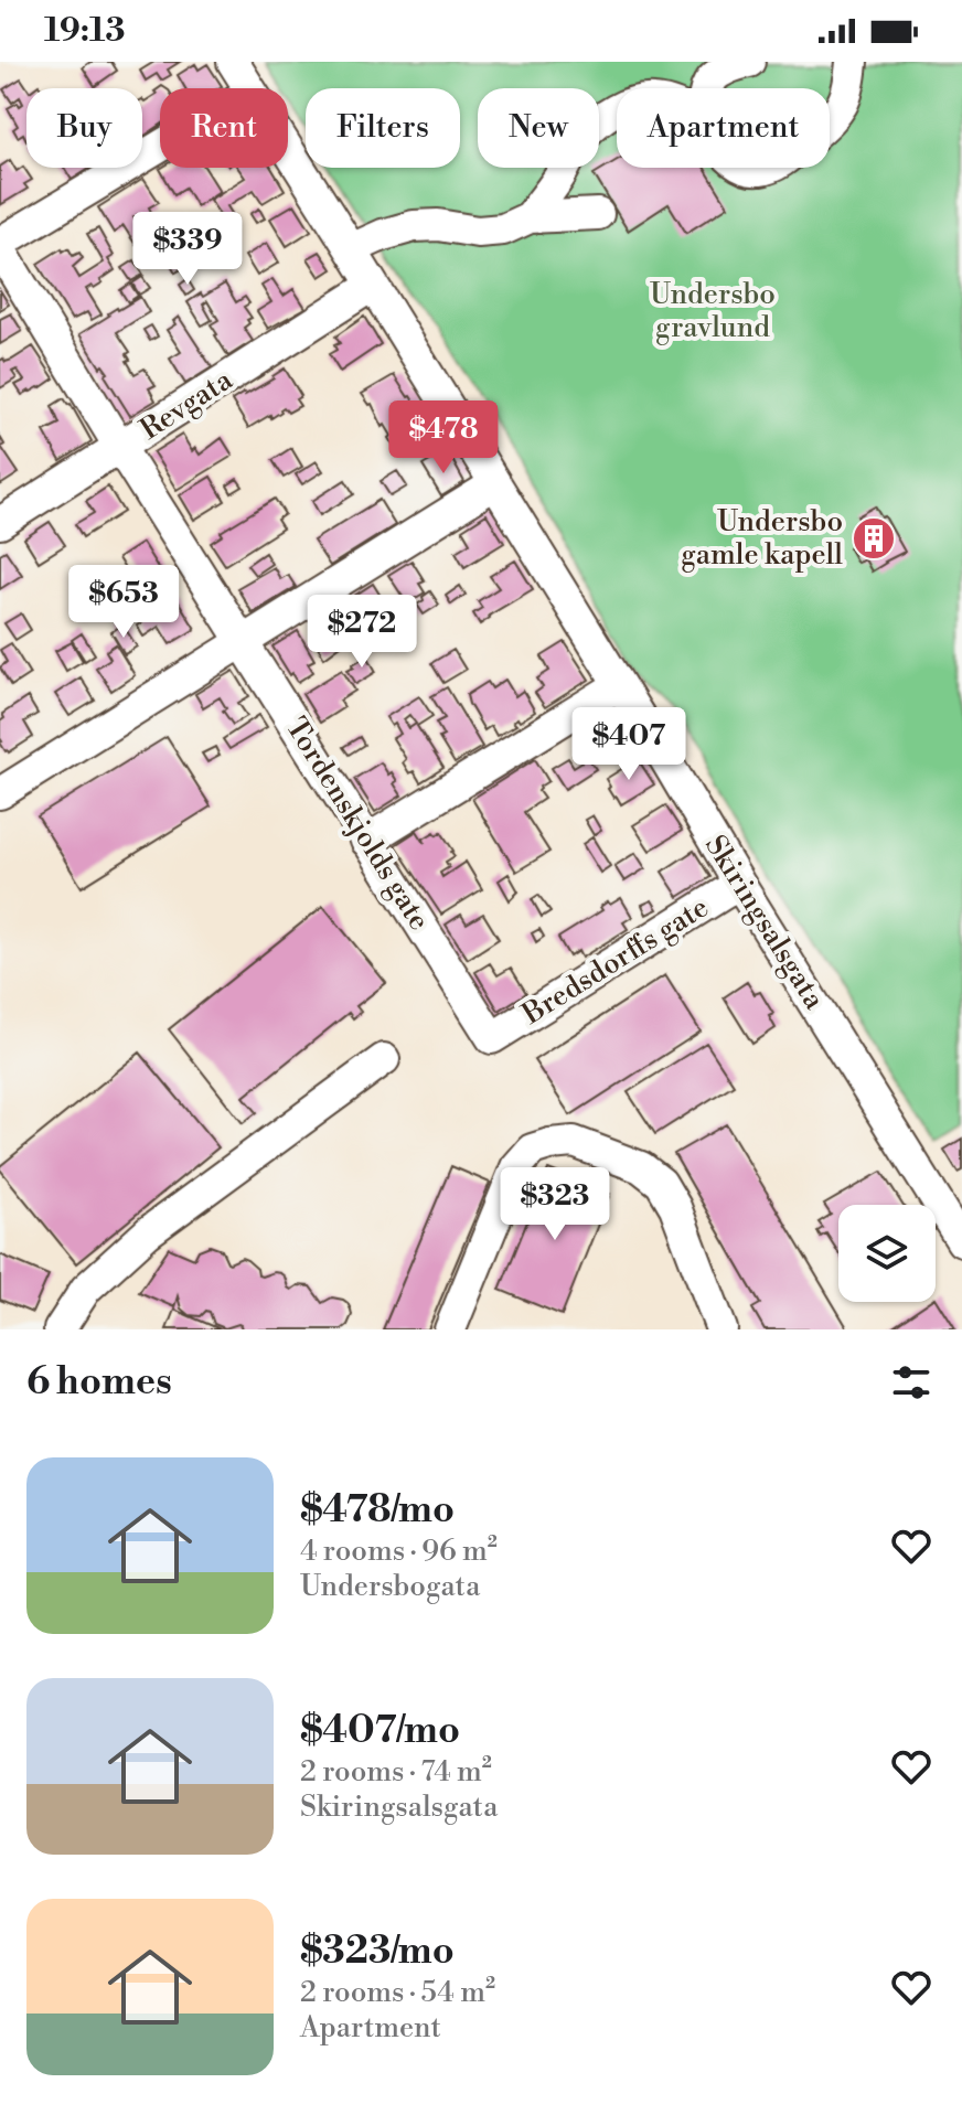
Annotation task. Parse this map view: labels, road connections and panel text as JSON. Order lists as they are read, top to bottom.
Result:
{
  "streets": {
    "street": [
      "Revgata",
      "Tordenskjolds gate",
      "Skiringsalsgata",
      "Bredsdorffs gate"
    ]
  },
  "crossings": [
    ["Revgata", "Tordenskjolds gate"],
    ["Revgata", "Skiringsalsgata"],
    ["Tordenskjolds gate", "Bredsdorffs gate"],
    ["Skiringsalsgata", "Bredsdorffs gate"]
  ],
  "parks": ["Undersbo gravlund"],
  "places": {
    "building": ["Undersbo gamle kapell"]
  },
  "page": {
    "status": "19:13",
    "chip": [
      "Buy",
      "Rent",
      "Filters",
      "New",
      "Apartment"
    ],
    "price": [
      "$339",
      "$478",
      "$653",
      "$272",
      "$407",
      "$323"
    ],
    "heading": "6 homes",
    "list": [
      {
        "name": "$478/mo",
        "note": "4 rooms · 96 m² · Undersbogata"
      },
      {
        "name": "$407/mo",
        "note": "2 rooms · 74 m² · Skiringsalsgata"
      },
      {
        "name": "$323/mo",
        "note": "2 rooms · 54 m² · Apartment"
      }
    ]
  }
}
